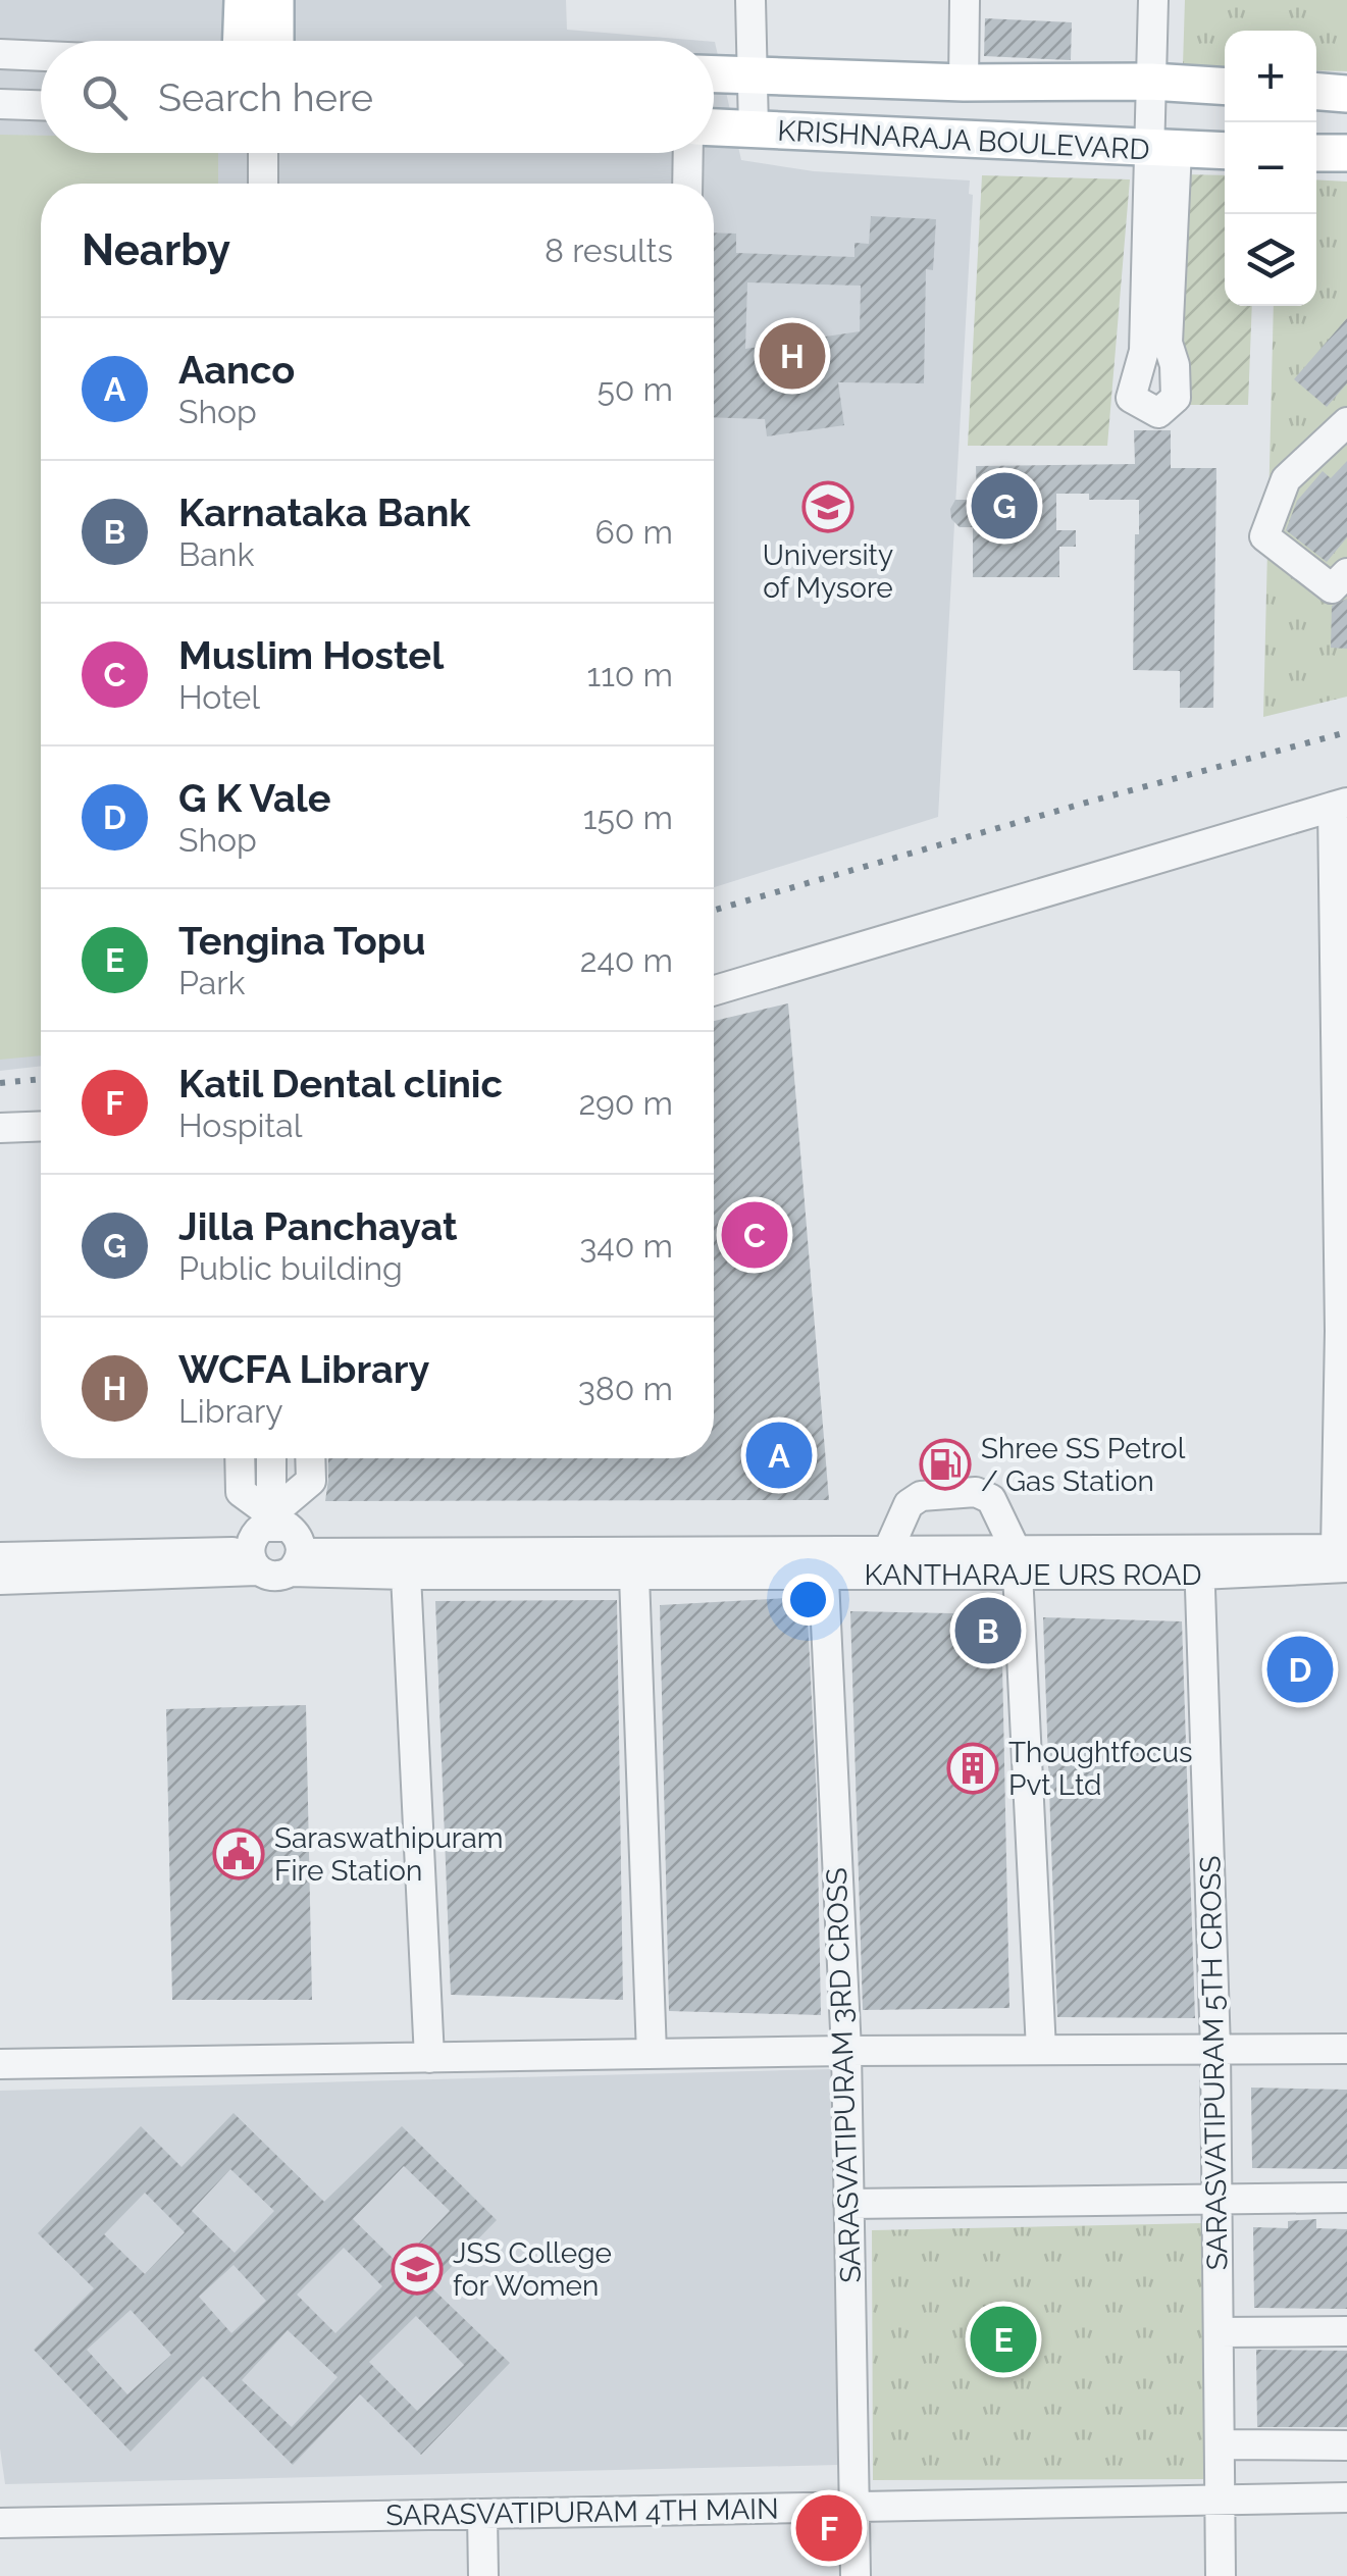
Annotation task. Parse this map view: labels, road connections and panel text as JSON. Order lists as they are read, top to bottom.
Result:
{
  "streets": {
    "main road": ["KRISHNARAJA BOULEVARD"],
    "street": [
      "KANTHARAJE URS ROAD",
      "SARASVATIPURAM 5TH CROSS",
      "SARASVATIPURAM 3RD CROSS",
      "SARASVATIPURAM 4TH MAIN"
    ]
  },
  "crossings": [
    ["KANTHARAJE URS ROAD", "SARASVATIPURAM 5TH CROSS"],
    ["KANTHARAJE URS ROAD", "SARASVATIPURAM 3RD CROSS"],
    ["SARASVATIPURAM 5TH CROSS", "SARASVATIPURAM 4TH MAIN"],
    ["SARASVATIPURAM 3RD CROSS", "SARASVATIPURAM 4TH MAIN"]
  ],
  "places": {
    "school or university": ["University of Mysore", "JSS College for Women"],
    "fuel station": ["Shree SS Petrol / Gas Station"],
    "building": ["Thoughtfocus Pvt Ltd"],
    "public building": ["Saraswathipuram Fire Station"]
  },
  "page": {
    "map_buttons": ["+", "−"],
    "search": "Search here",
    "heading": ["Nearby", "8 results"],
    "list": [
      {
        "mark": "A",
        "name": "Aanco",
        "note": "Shop",
        "value": "50 m"
      },
      {
        "mark": "B",
        "name": "Karnataka Bank",
        "note": "Bank",
        "value": "60 m"
      },
      {
        "mark": "C",
        "name": "Muslim Hostel",
        "note": "Hotel",
        "value": "110 m"
      },
      {
        "mark": "D",
        "name": "G K Vale",
        "note": "Shop",
        "value": "150 m"
      },
      {
        "mark": "E",
        "name": "Tengina Topu",
        "note": "Park",
        "value": "240 m"
      },
      {
        "mark": "F",
        "name": "Katil Dental clinic",
        "note": "Hospital",
        "value": "290 m"
      },
      {
        "mark": "G",
        "name": "Jilla Panchayat",
        "note": "Public building",
        "value": "340 m"
      },
      {
        "mark": "H",
        "name": "WCFA Library",
        "note": "Library",
        "value": "380 m"
      }
    ],
    "pins": [
      "H",
      "G",
      "C",
      "A",
      "B",
      "D",
      "E",
      "F"
    ]
  }
}
